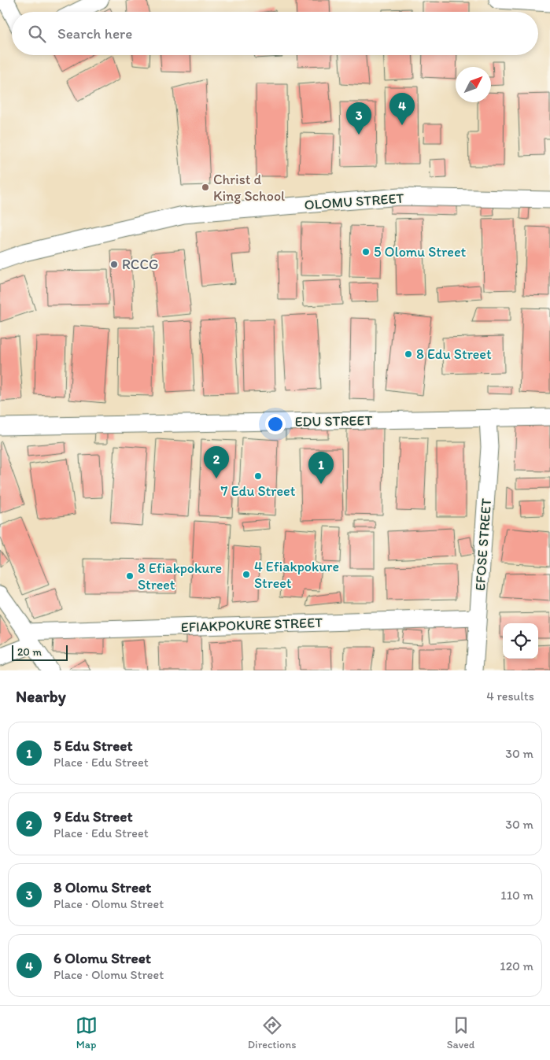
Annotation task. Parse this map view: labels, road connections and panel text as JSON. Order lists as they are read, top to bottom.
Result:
{
  "streets": {
    "street": [
      "OLOMU STREET",
      "EDU STREET",
      "EFOSE STREET",
      "EFIAKPOKURE STREET"
    ]
  },
  "crossings": [
    ["EDU STREET", "EFOSE STREET"],
    ["EFOSE STREET", "EFIAKPOKURE STREET"]
  ],
  "places": [
    "Christ d King School",
    "5 Olomu Street",
    "RCCG",
    "8 Edu Street",
    "7 Edu Street",
    "4 Efiakpokure Street",
    "8 Efiakpokure Street"
  ],
  "scale_bar": "20 m",
  "north": "top right",
  "page": {
    "search": "Search here",
    "pins": [
      "4",
      "3",
      "2",
      "1"
    ],
    "scale": "20 m",
    "heading": ["Nearby", "4 results"],
    "list": [
      {
        "mark": "1",
        "name": "5 Edu Street",
        "note": "Place · Edu Street",
        "value": "30 m"
      },
      {
        "mark": "2",
        "name": "9 Edu Street",
        "note": "Place · Edu Street",
        "value": "30 m"
      },
      {
        "mark": "3",
        "name": "8 Olomu Street",
        "note": "Place · Olomu Street",
        "value": "110 m"
      },
      {
        "mark": "4",
        "name": "6 Olomu Street",
        "note": "Place · Olomu Street",
        "value": "120 m"
      }
    ],
    "nav": ["Map", "Directions", "Saved"]
  }
}
